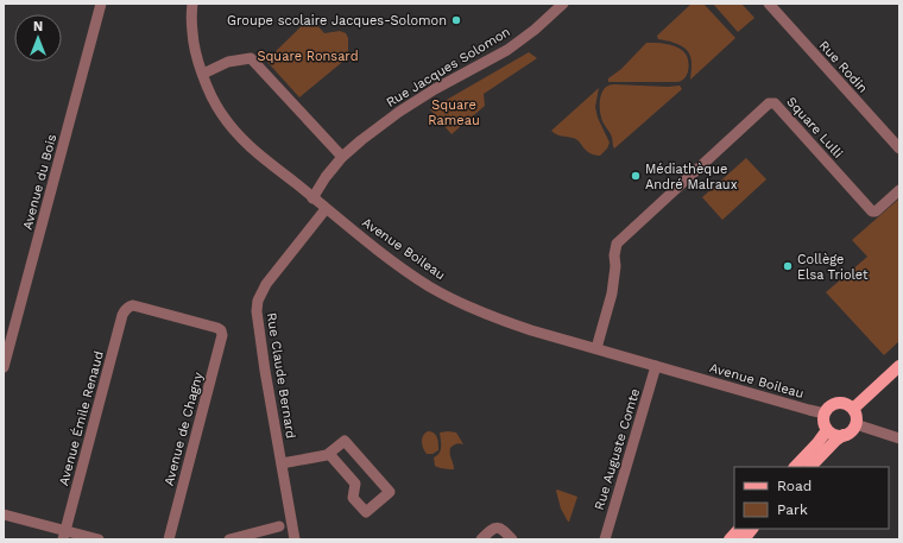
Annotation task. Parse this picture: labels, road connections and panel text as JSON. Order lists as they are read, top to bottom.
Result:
{
  "streets": {
    "street": [
      "Rue Jacques Solomon",
      "Rue Rodin",
      "Square Lulli",
      "Avenue du Bois",
      "Avenue Boileau",
      "Rue Claude Bernard",
      "Avenue Émile Renaud",
      "Avenue de Chagny",
      "Rue Auguste Comte"
    ]
  },
  "crossings": [
    ["Rue Jacques Solomon", "Avenue Boileau"],
    ["Square Lulli", "Avenue Boileau"],
    ["Avenue Boileau", "Rue Claude Bernard"],
    ["Avenue Boileau", "Rue Auguste Comte"],
    ["Avenue Émile Renaud", "Avenue de Chagny"]
  ],
  "parks": ["Square Ronsard", "Square Rameau"],
  "places": ["Groupe scolaire Jacques-Solomon", "Médiathèque André Malraux", "Collège Elsa Triolet"],
  "legend": ["Road", "Park"],
  "north": "top"
}
